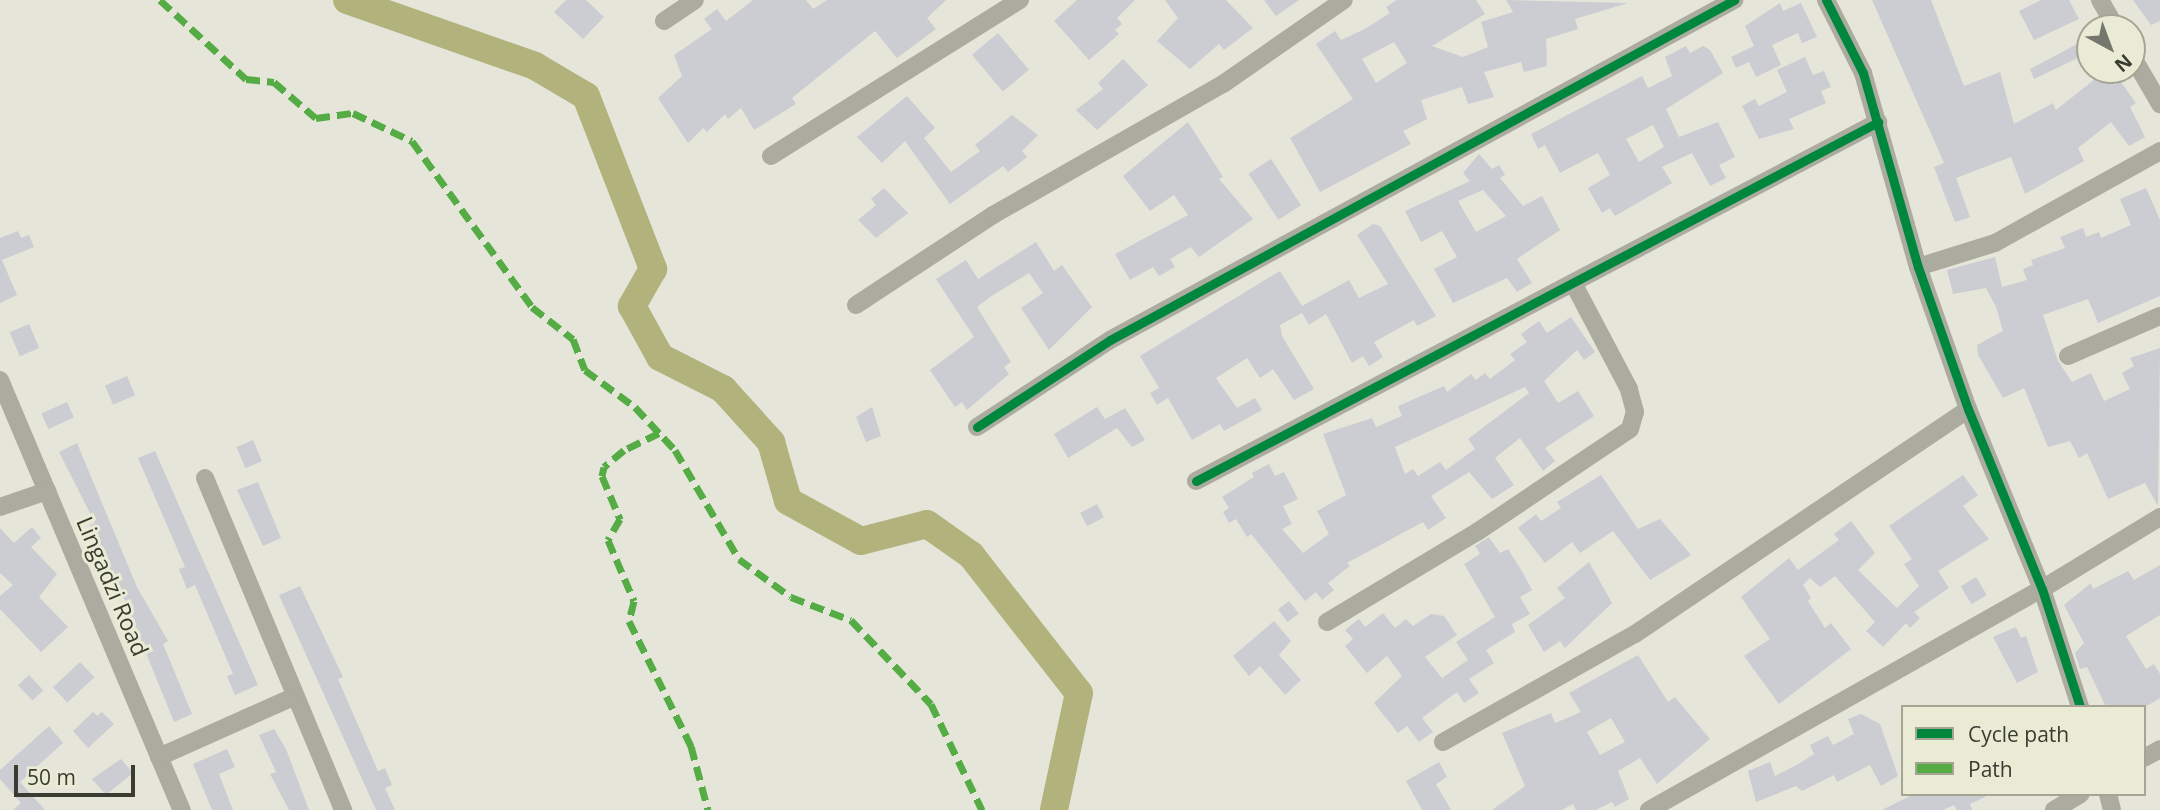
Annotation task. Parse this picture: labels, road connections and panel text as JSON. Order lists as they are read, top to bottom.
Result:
{
  "streets": {
    "street": ["Lingadzi Road"]
  },
  "legend": ["Cycle path", "Path"],
  "scale_bar": "50 m",
  "north": "bottom right"
}
